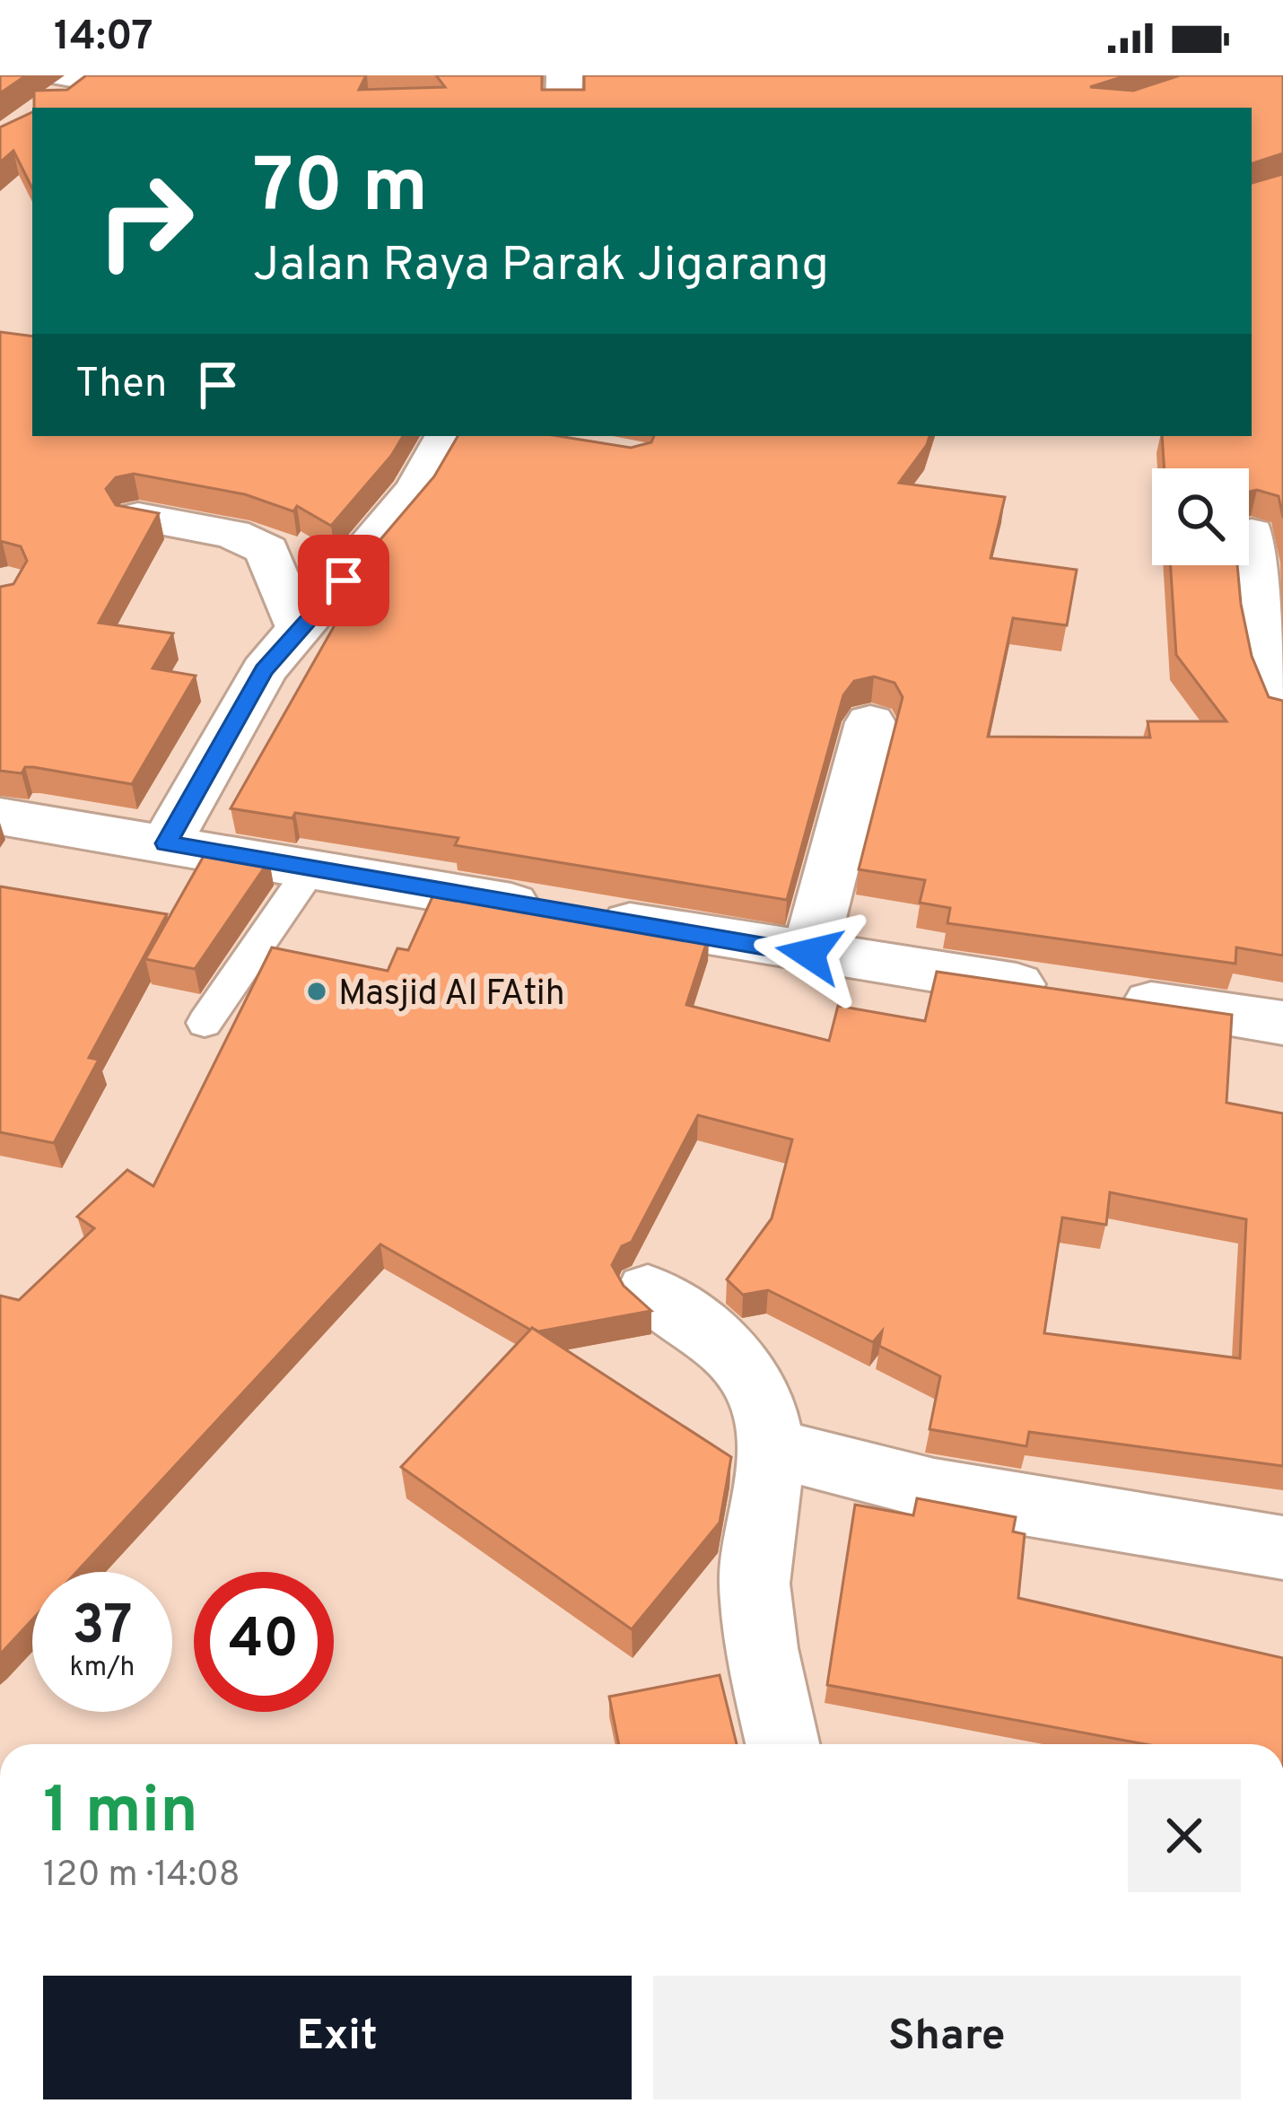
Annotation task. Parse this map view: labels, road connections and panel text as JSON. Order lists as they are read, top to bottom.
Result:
{
  "places": ["Masjid Al FAtih"],
  "page": {
    "status": "14:07",
    "turn": ["70 m", "Jalan Raya Parak Jigarang"],
    "then": "Then",
    "speed": "37 km/h",
    "limit": "40",
    "heading": ["1 min", "120 m · 14:08"],
    "buttons": ["Exit", "Share"]
  }
}
